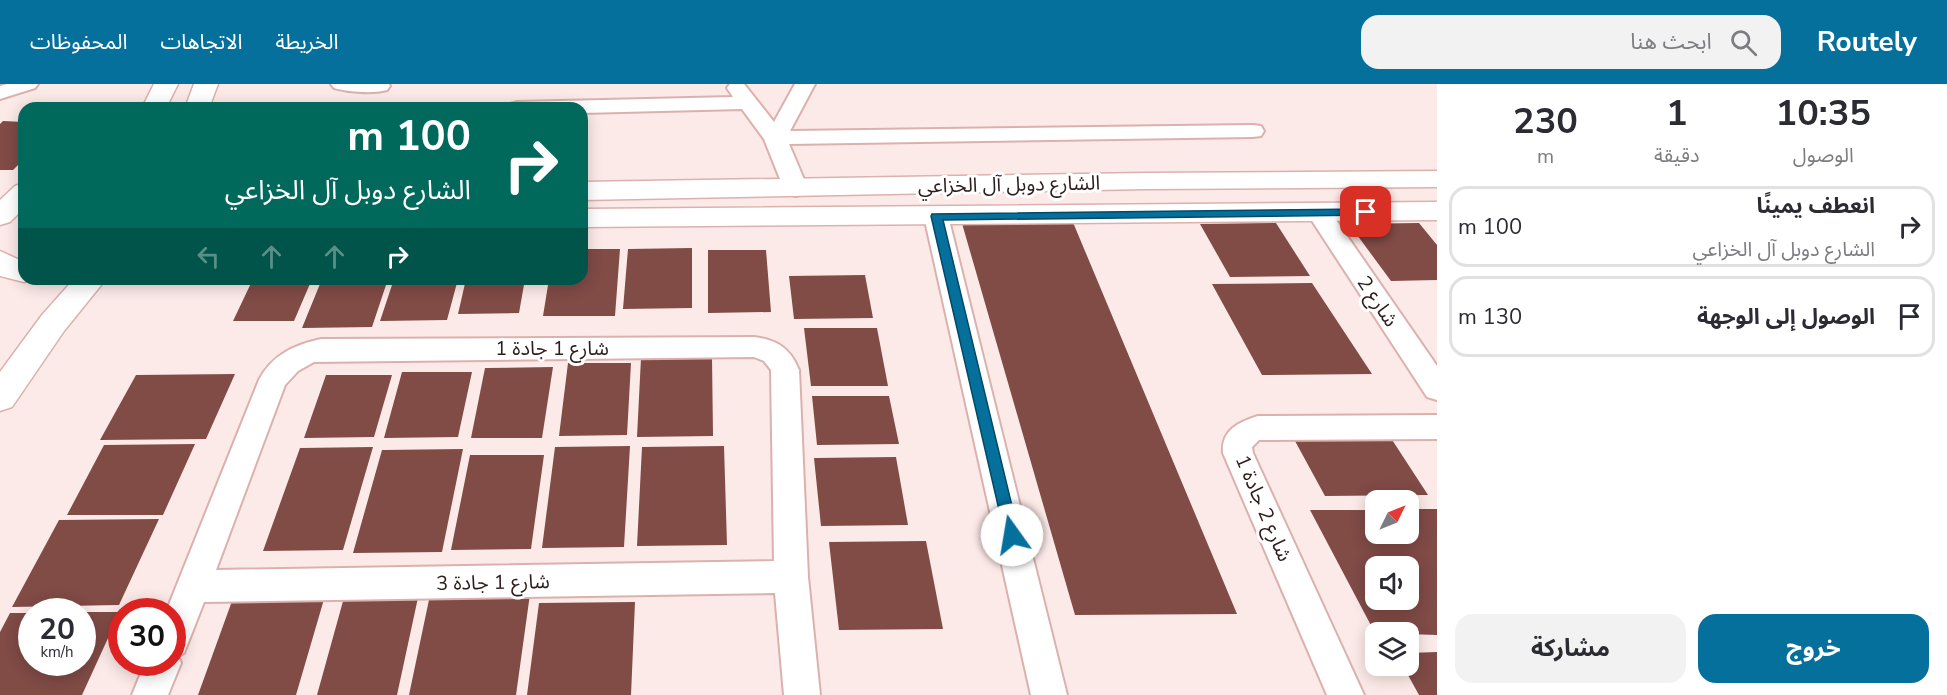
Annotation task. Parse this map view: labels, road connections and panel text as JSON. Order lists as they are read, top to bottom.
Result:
{
  "streets": {
    "main road": ["الشارع دوبل آل الخزاعي"],
    "street": [
      "شارع 2",
      "شارع 1 جادة 1",
      "شارع 2 جادة 1",
      "شارع 1 جادة 3"
    ]
  },
  "crossings": [
    ["الشارع دوبل آل الخزاعي", "شارع 2"],
    ["شارع 1 جادة 1", "شارع 1 جادة 3"]
  ],
  "north": "top right",
  "page": {
    "header": "Routely",
    "search": "ابحث هنا",
    "nav": ["الخريطة", "الاتجاهات", "المحفوظات"],
    "eta": [
      "10:35",
      "الوصول",
      "1",
      "دقيقة",
      "230",
      "m"
    ],
    "turn": ["100 m", "الشارع دوبل آل الخزاعي"],
    "list": [
      {
        "name": "انعطف يمينًا",
        "note": "الشارع دوبل آل الخزاعي",
        "value": "100 m"
      },
      {
        "name": "الوصول إلى الوجهة",
        "value": "130 m"
      }
    ],
    "speed": "20 km/h",
    "limit": "30",
    "buttons": ["خروج", "مشاركة"]
  }
}
